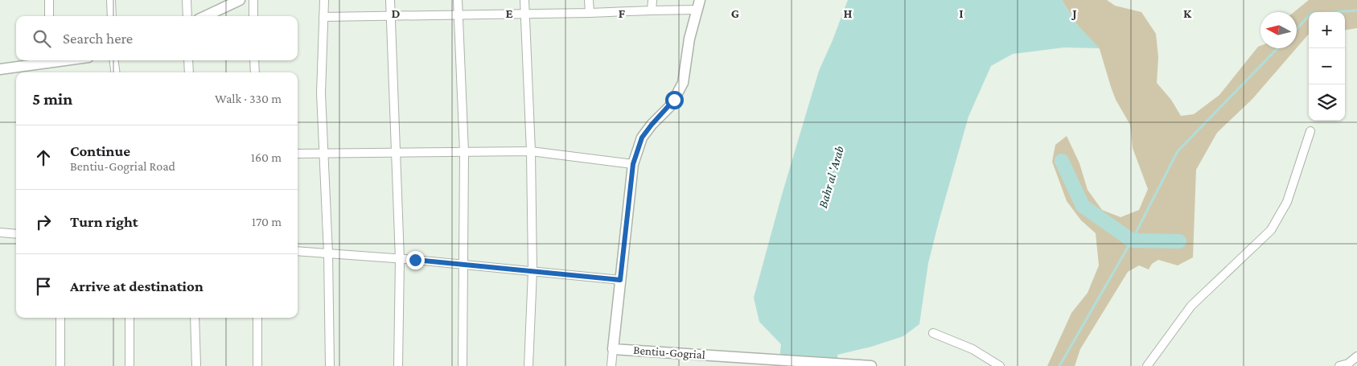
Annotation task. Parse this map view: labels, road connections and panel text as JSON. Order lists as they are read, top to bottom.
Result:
{
  "streets": {
    "main road": ["Bentiu-Gogrial"]
  },
  "water": ["Bahr al 'Arab"],
  "north": "left",
  "page": {
    "map_buttons": ["+", "−"],
    "search": "Search here",
    "heading": ["5 min", "Walk · 330 m"],
    "list": [
      ["Continue", "Bentiu-Gogrial Road", "160 m"],
      ["Turn right", "170 m"],
      "Arrive at destination"
    ]
  },
  "grid": {
    "columns": [
      "D",
      "E",
      "F",
      "G",
      "H",
      "I",
      "J",
      "K"
    ]
  }
}
